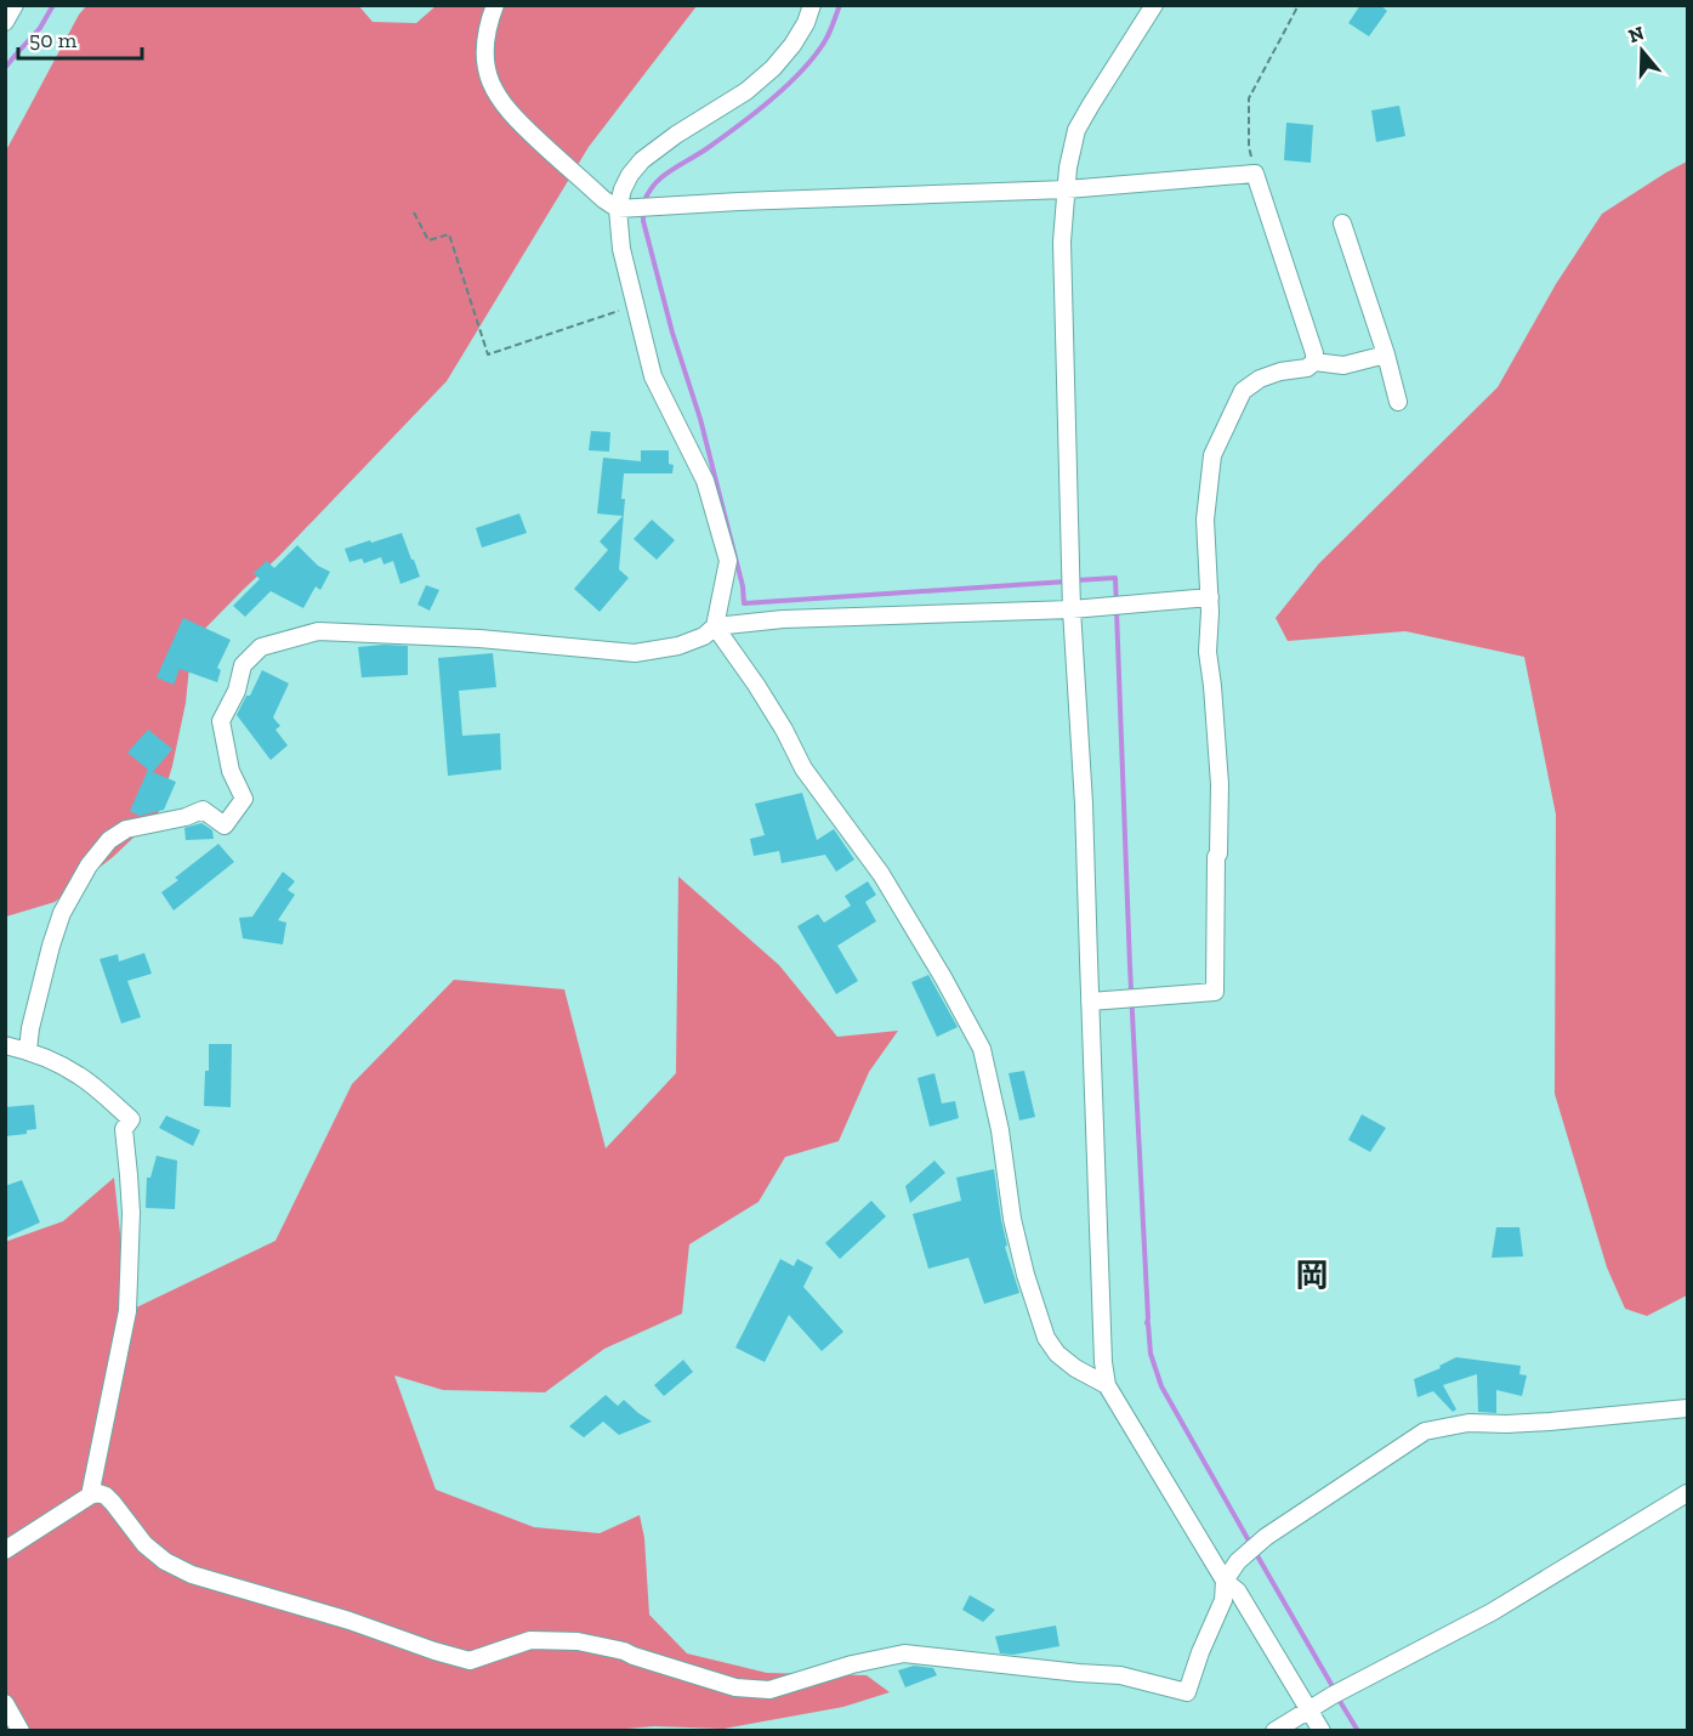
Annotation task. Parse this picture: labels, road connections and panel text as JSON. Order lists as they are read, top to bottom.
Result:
{
  "districts": ["岡"],
  "scale_bar": "50 m",
  "north": "top"
}
